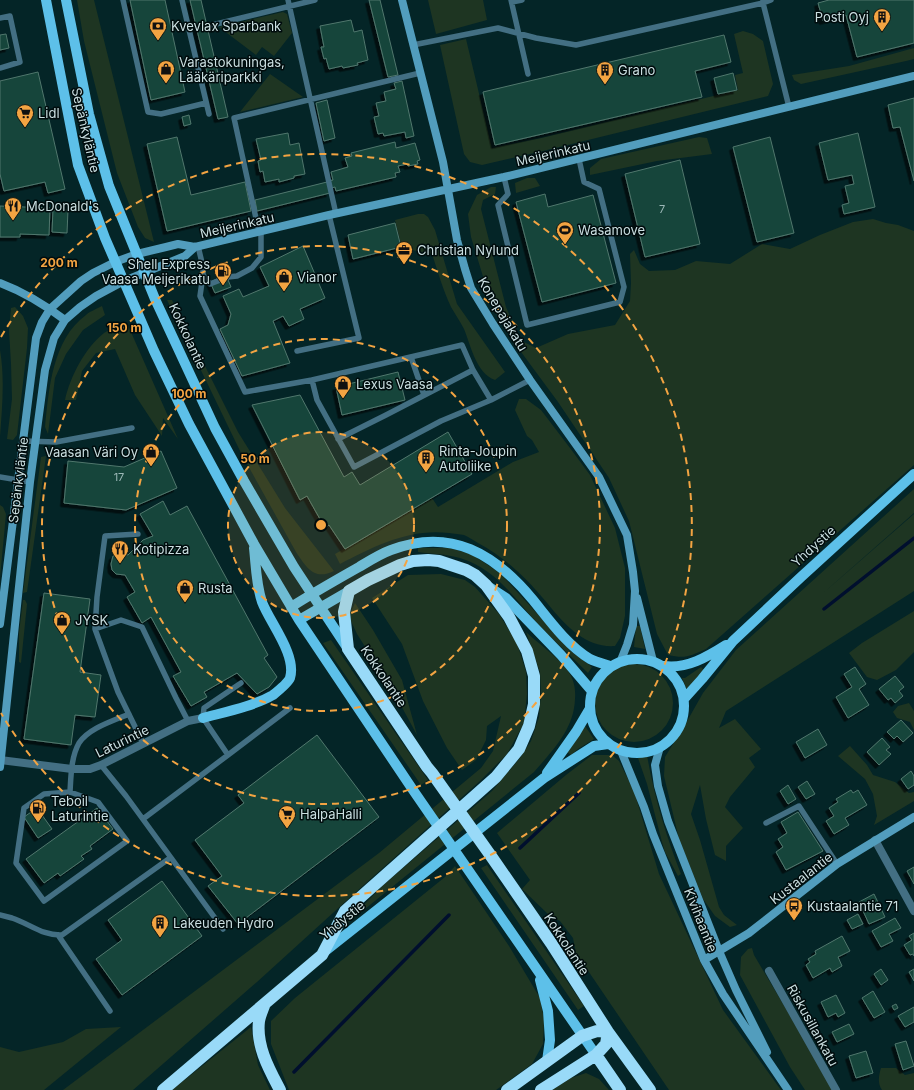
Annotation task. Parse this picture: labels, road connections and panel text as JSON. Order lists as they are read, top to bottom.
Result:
{
  "streets": {
    "highway": ["Kokkolantie", "Yhdystie"],
    "main road": [
      "Sepänkyläntie",
      "Meijerinkatu",
      "Konepajakatu",
      "Kustaalantie",
      "Kivihaantie"
    ],
    "street": ["Laturintie", "Riskusillankatu"]
  },
  "crossings": [
    ["Sepänkyläntie", "Meijerinkatu"],
    ["Sepänkyläntie", "Kokkolantie"],
    ["Sepänkyläntie", "Laturintie"],
    ["Meijerinkatu", "Konepajakatu"],
    ["Meijerinkatu", "Kokkolantie"],
    ["Konepajakatu", "Yhdystie"],
    ["Konepajakatu", "Kivihaantie"],
    ["Yhdystie", "Kivihaantie"],
    ["Kustaalantie", "Kivihaantie"]
  ],
  "places": {
    "building": [
      "Posti Oyj",
      "Grano",
      "Rinta-Joupin Autoliike",
      "Lakeuden Hydro"
    ],
    "bank": ["Kvevlax Sparbank"],
    "shop": [
      "Varastokuningas, Lääkäriparkki",
      "Vianor",
      "Lexus Vaasa",
      "Vaasan Väri Oy",
      "Rusta",
      "JYSK"
    ],
    "supermarket": ["Lidl", "HalpaHalli"],
    "restaurant": ["McDonald's", "Kotipizza"],
    "sports": ["Wasamove"],
    "office": ["Christian Nylund"],
    "fuel station": ["Shell Express Vaasa Meijerikatu", "Teboil Laturintie"],
    "bus stop": ["Kustaalantie 71"]
  },
  "house_numbers": ["7", "17"],
  "rings": [
    "200 m",
    "150 m",
    "100 m",
    "50 m"
  ]
}
